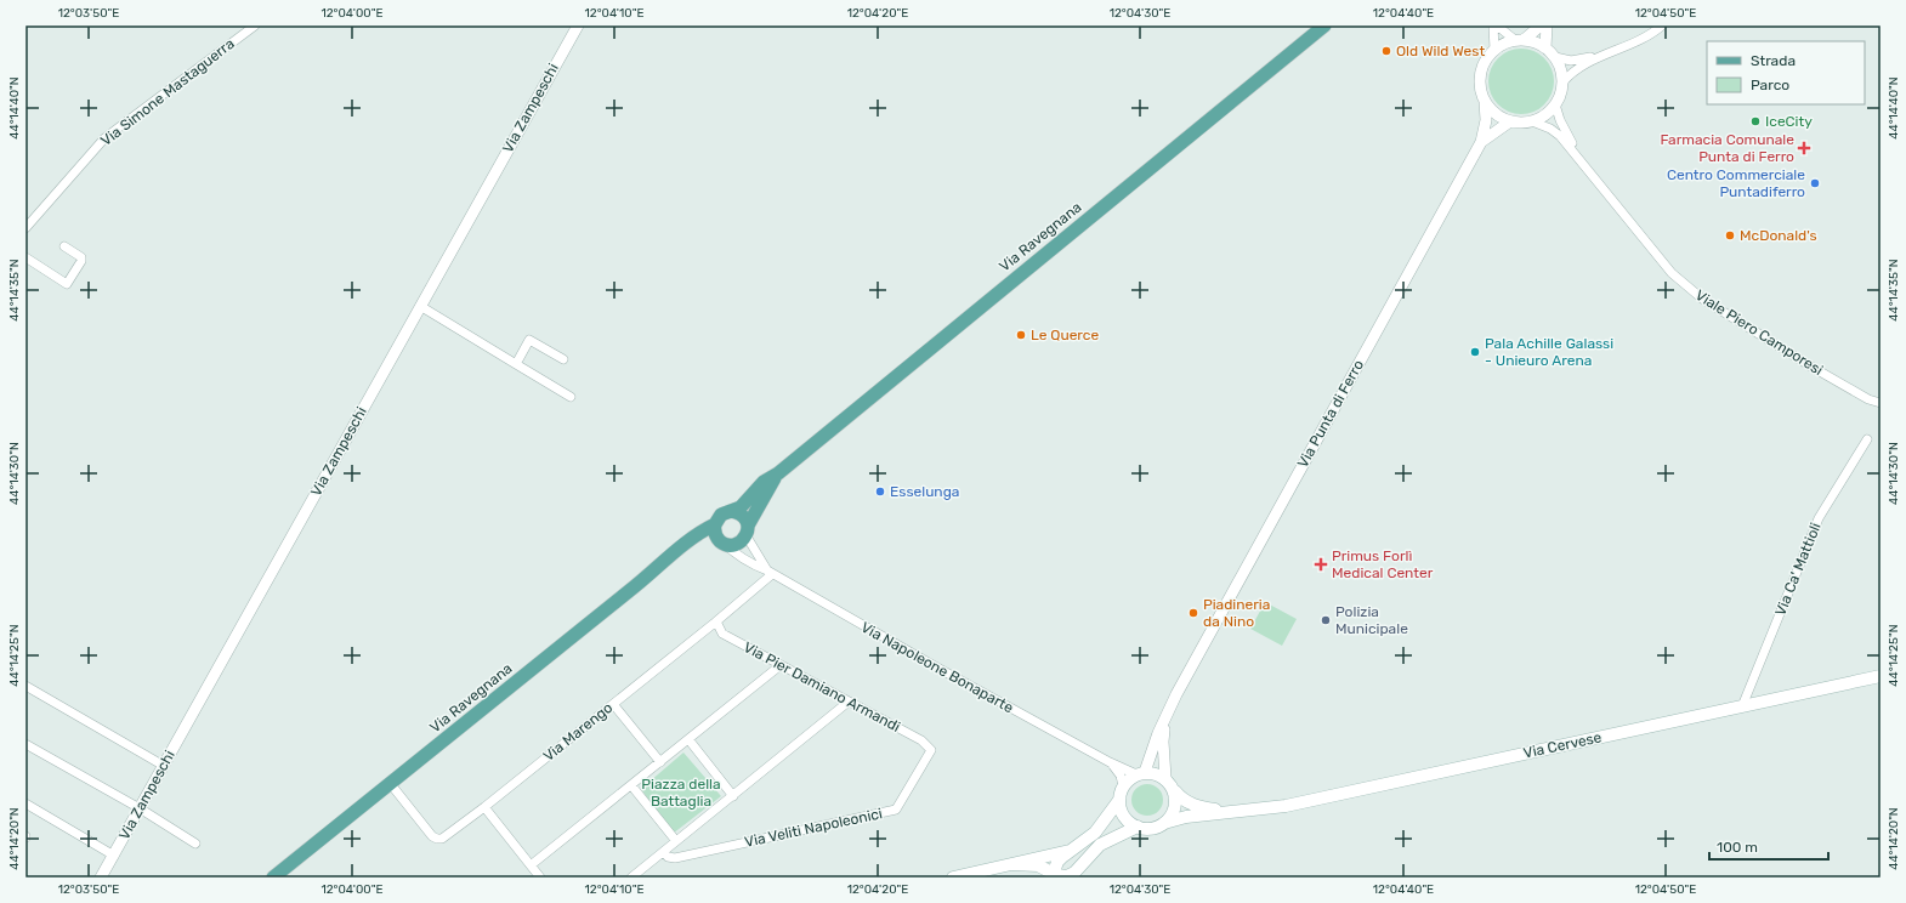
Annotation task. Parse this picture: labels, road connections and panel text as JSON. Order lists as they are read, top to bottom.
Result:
{
  "streets": {
    "main road": ["Via Ravegnana", "Via Cervese"],
    "street": [
      "Via Simone Mastaguerra",
      "Via Zampeschi",
      "Viale Piero Camporesi",
      "Via Punta di Ferro",
      "Via Ca' Mattioli",
      "Via Napoleone Bonaparte",
      "Via Pier Damiano Armandi",
      "Via Marengo",
      "Via Veliti Napoleonici"
    ]
  },
  "crossings": [
    ["Via Ravegnana", "Via Napoleone Bonaparte"],
    ["Via Ravegnana", "Via Marengo"],
    ["Viale Piero Camporesi", "Via Punta di Ferro"],
    ["Via Punta di Ferro", "Via Napoleone Bonaparte"],
    ["Via Punta di Ferro", "Via Cervese"],
    ["Via Ca' Mattioli", "Via Cervese"],
    ["Via Napoleone Bonaparte", "Via Marengo"],
    ["Via Napoleone Bonaparte", "Via Cervese"],
    ["Via Pier Damiano Armandi", "Via Marengo"],
    ["Via Pier Damiano Armandi", "Via Veliti Napoleonici"]
  ],
  "parks": ["Piazza della Battaglia"],
  "places": {
    "other": [
      "Old Wild West",
      "IceCity",
      "Centro Commerciale Puntadiferro",
      "McDonald's",
      "Le Querce",
      "Pala Achille Galassi - Unieuro Arena",
      "Esselunga",
      "Piadineria da Nino",
      "Polizia Municipale"
    ],
    "health": ["Farmacia Comunale Punta di Ferro", "Primus Forlì Medical Center"]
  },
  "legend": ["Strada", "Parco"],
  "scale_bar": "100 m",
  "coordinates": [
    "12°03'50\"E",
    "12°04'00\"E",
    "12°04'10\"E",
    "12°04'20\"E",
    "12°04'30\"E",
    "12°04'40\"E",
    "12°04'50\"E",
    "44°14'40\"N",
    "44°14'35\"N",
    "44°14'30\"N",
    "44°14'25\"N",
    "44°14'20\"N"
  ]
}
